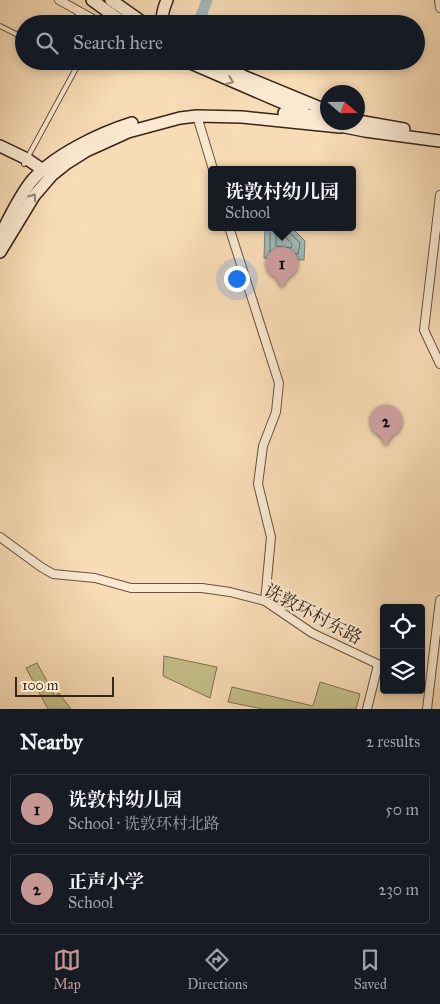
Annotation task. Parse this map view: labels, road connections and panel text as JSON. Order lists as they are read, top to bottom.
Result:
{
  "streets": {
    "street": ["诜敦环村东路"]
  },
  "scale_bar": "100 m",
  "north": "right",
  "page": {
    "search": "Search here",
    "popup": ["诜敦村幼儿园", "School"],
    "pins": ["1", "2"],
    "scale": "100 m",
    "heading": ["Nearby", "2 results"],
    "list": [
      {
        "mark": "1",
        "name": "诜敦村幼儿园",
        "note": "School · 诜敦环村北路",
        "value": "50 m"
      },
      {
        "mark": "2",
        "name": "正声小学",
        "note": "School",
        "value": "230 m"
      }
    ],
    "nav": ["Map", "Directions", "Saved"]
  }
}
